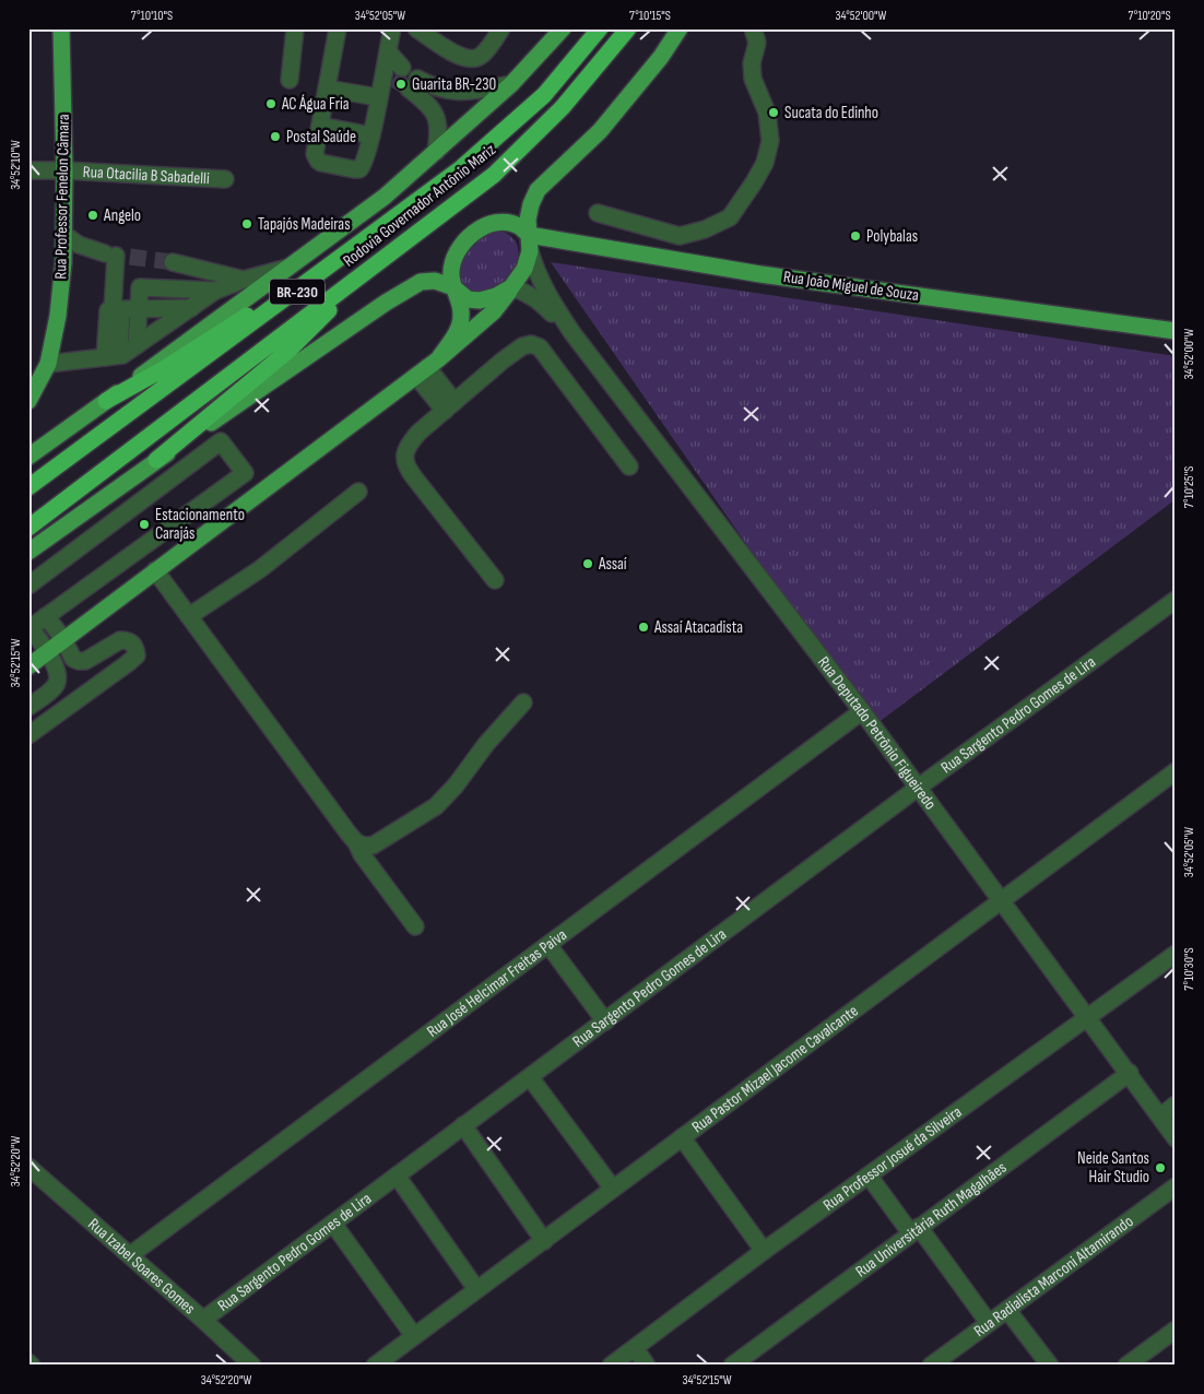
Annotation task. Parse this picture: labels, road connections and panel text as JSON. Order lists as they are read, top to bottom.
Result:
{
  "streets": {
    "highway": ["Rodovia Governador Antônio Mariz", "BR-230"],
    "main road": ["Rua Professor Fenelon Câmara", "Rua João Miguel de Souza"],
    "street": [
      "Rua Otacilia B Sabadelli",
      "Rua Sargento Pedro Gomes de Lira",
      "Rua Deputado Petrônio Figueiredo",
      "Rua José Helcimar Freitas Paiva",
      "Rua Pastor Mizael Jacome Cavalcante",
      "Rua Professor Josué da Silveira",
      "Rua Universitária Ruth Magalhães",
      "Rua Izabel Soares Gomes",
      "Rua Radialista Marconi Altamirando"
    ]
  },
  "crossings": [
    ["Rua Otacilia B Sabadelli", "Rua Professor Fenelon Câmara"],
    ["Rua João Miguel de Souza", "Rua Deputado Petrônio Figueiredo"],
    ["Rua Sargento Pedro Gomes de Lira", "Rua Deputado Petrônio Figueiredo"],
    ["Rua Sargento Pedro Gomes de Lira", "Rua Izabel Soares Gomes"],
    ["Rua Deputado Petrônio Figueiredo", "Rua José Helcimar Freitas Paiva"],
    ["Rua Deputado Petrônio Figueiredo", "Rua Pastor Mizael Jacome Cavalcante"],
    ["Rua Deputado Petrônio Figueiredo", "Rua Professor Josué da Silveira"],
    ["Rua Deputado Petrônio Figueiredo", "Rua Universitária Ruth Magalhães"],
    ["Rua José Helcimar Freitas Paiva", "Rua Izabel Soares Gomes"]
  ],
  "places": [
    "Guarita BR-230",
    "AC Água Fria",
    "Sucata do Edinho",
    "Postal Saúde",
    "Angelo",
    "Tapajós Madeiras",
    "Polybalas",
    "Estacionamento Carajás",
    "Assaí",
    "Assaí Atacadista",
    "Neide Santos Hair Studio"
  ],
  "coordinates": [
    "7°10'10\"S",
    "34°52'05\"W",
    "7°10'15\"S",
    "34°52'00\"W",
    "7°10'20\"S",
    "34°52'10\"W",
    "7°10'25\"S",
    "34°52'15\"W",
    "7°10'30\"S",
    "34°52'20\"W"
  ]
}
